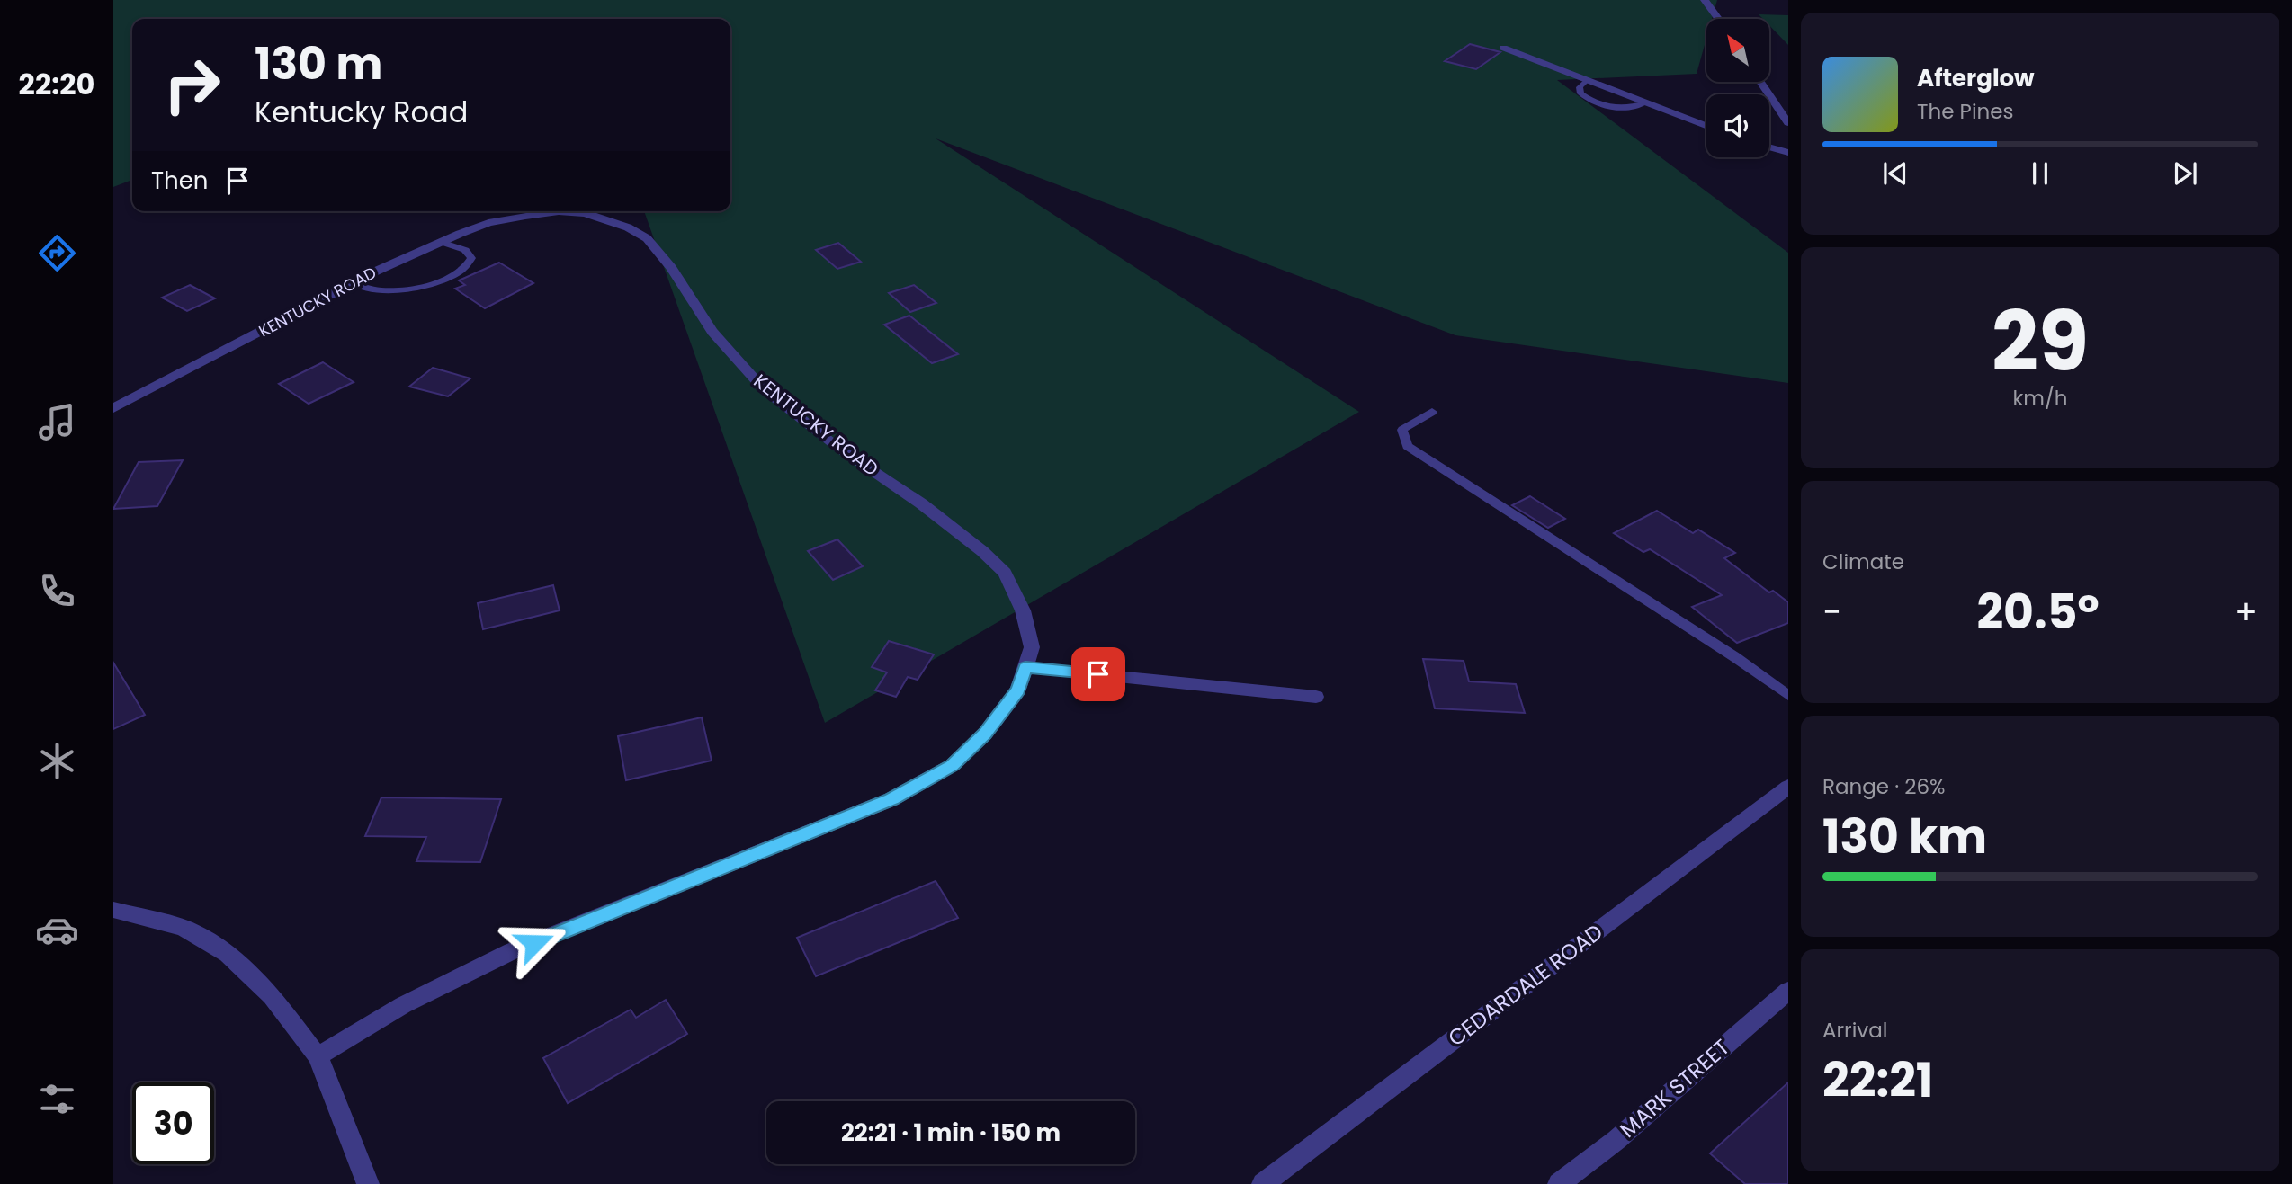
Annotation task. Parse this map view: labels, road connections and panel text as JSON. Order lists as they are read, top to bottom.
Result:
{
  "streets": {
    "street": ["KENTUCKY ROAD", "CEDARDALE ROAD", "MARK STREET"]
  },
  "north": "top left",
  "page": {
    "tabs": "22:20",
    "turn": ["130 m", "Kentucky Road"],
    "song": ["Afterglow", "The Pines"],
    "then": "Then",
    "tile": [
      ["29", "km/h"],
      "Climate",
      ["Range · 26%", "130 km"],
      ["Arrival", "22:21"]
    ],
    "heat": ["−", "20.5°", "+"],
    "limit": "30",
    "trip": "22:21 · 1 min · 150 m"
  }
}
